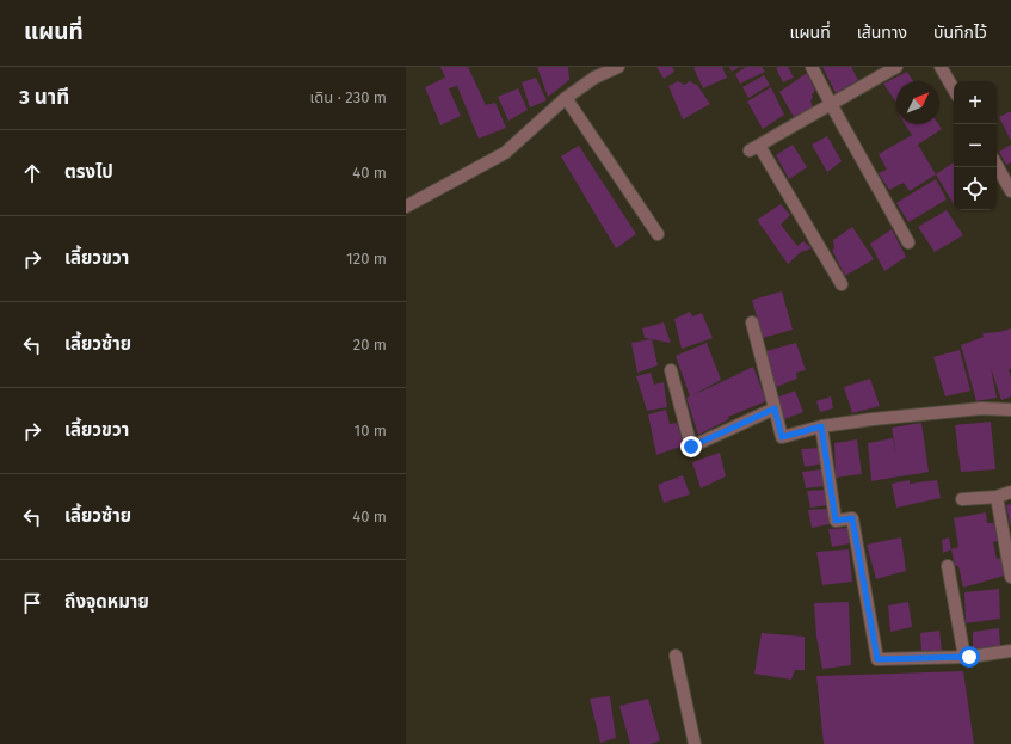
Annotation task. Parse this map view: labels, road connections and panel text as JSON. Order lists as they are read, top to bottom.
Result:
{
  "north": "top right",
  "page": {
    "header": "แผนที่",
    "nav": ["แผนที่", "เส้นทาง", "บันทึกไว้"],
    "heading": ["3 นาที", "เดิน · 230 m"],
    "map_buttons": ["+", "−"],
    "list": [
      ["ตรงไป", "40 m"],
      ["เลี้ยวขวา", "120 m"],
      ["เลี้ยวซ้าย", "20 m"],
      ["เลี้ยวขวา", "10 m"],
      ["เลี้ยวซ้าย", "40 m"],
      "ถึงจุดหมาย"
    ]
  }
}
